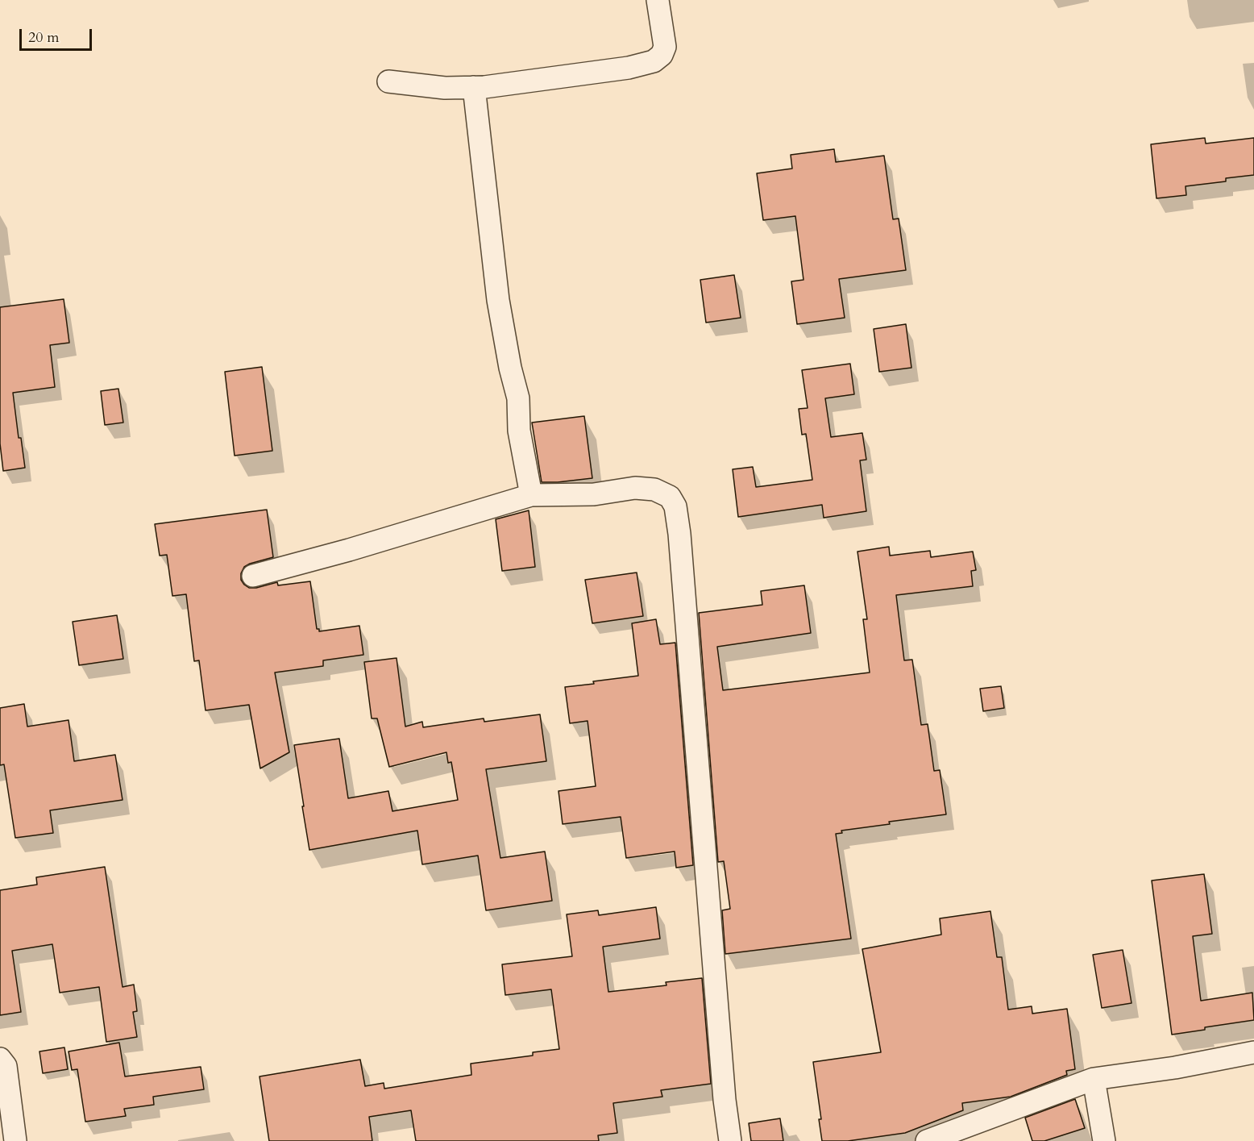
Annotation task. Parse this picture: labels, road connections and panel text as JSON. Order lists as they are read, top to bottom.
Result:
{
  "scale_bar": "20 m"
}
